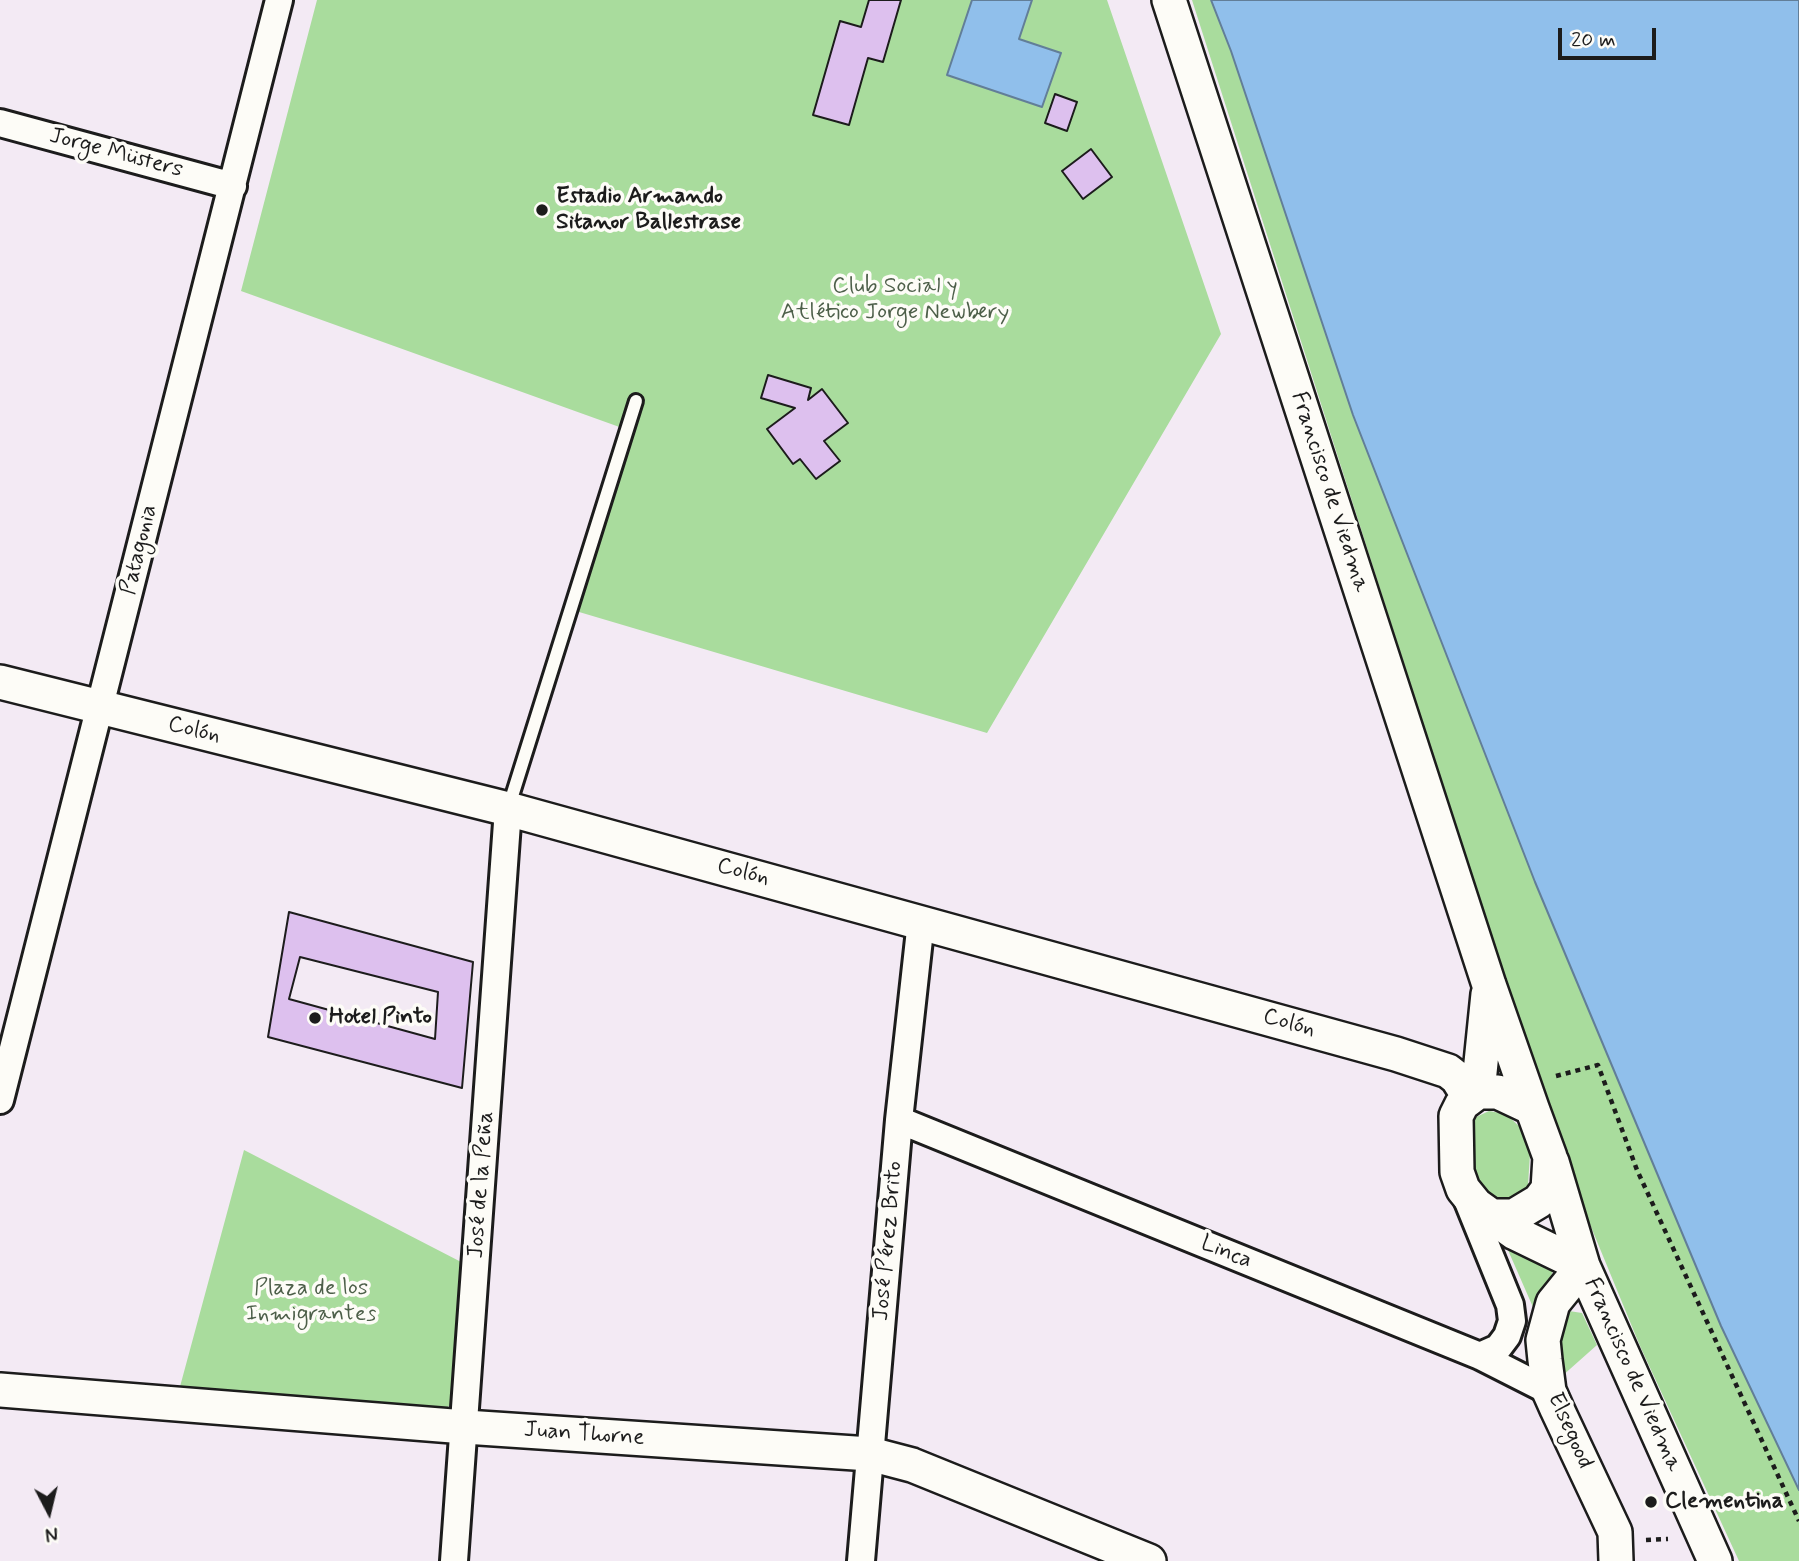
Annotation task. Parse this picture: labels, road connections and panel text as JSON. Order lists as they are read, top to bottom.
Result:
{
  "streets": {
    "street": [
      "Jorge Müsters",
      "Francisco de Viedma",
      "Patagonia",
      "Colón",
      "José de la Peña",
      "José Pérez Brito",
      "Linca",
      "Elsegood",
      "Juan Thorne"
    ]
  },
  "crossings": [
    ["Jorge Müsters", "Patagonia"],
    ["Francisco de Viedma", "Colón"],
    ["Francisco de Viedma", "Elsegood"],
    ["Patagonia", "Colón"],
    ["Colón", "José de la Peña"],
    ["Colón", "José Pérez Brito"],
    ["José de la Peña", "Juan Thorne"],
    ["José Pérez Brito", "Linca"],
    ["José Pérez Brito", "Juan Thorne"],
    ["Linca", "Elsegood"]
  ],
  "parks": ["Club Social y Atlético Jorge Newbery", "Plaza de los Inmigrantes"],
  "places": ["Estadio Armando Sitanor Ballestrase", "Hotel Pinto", "Clementina"],
  "scale_bar": "20 m",
  "north": "bottom"
}
